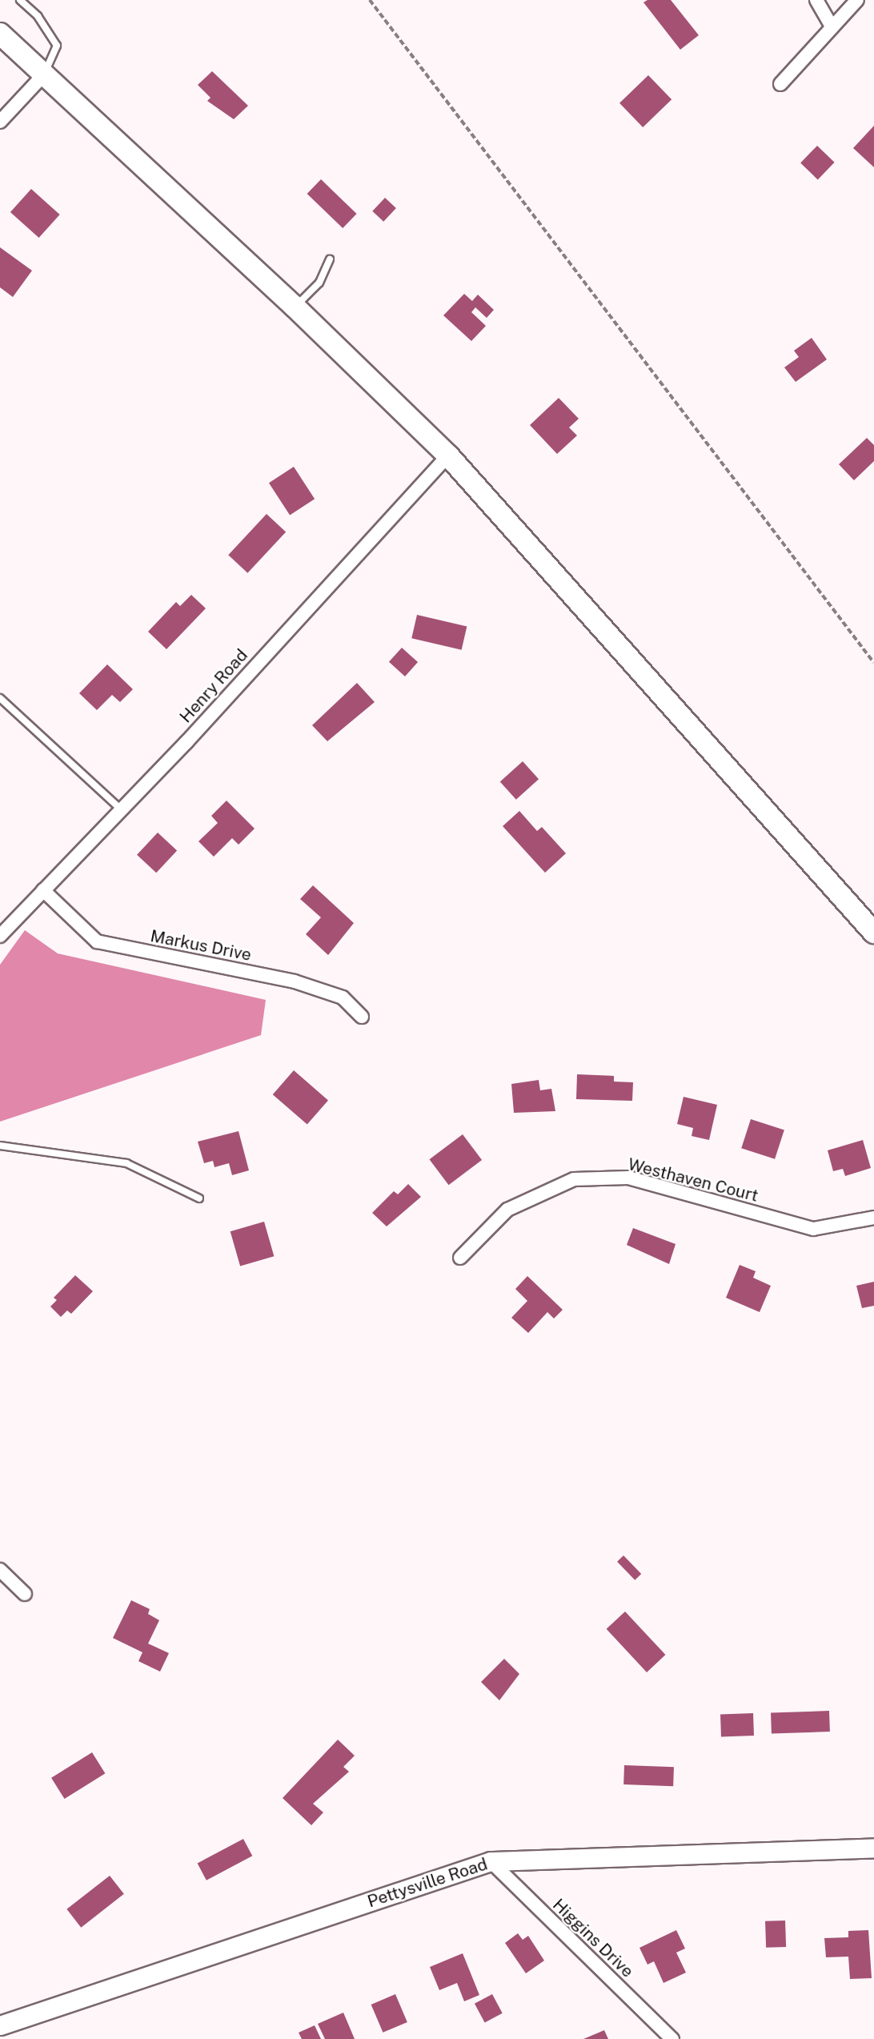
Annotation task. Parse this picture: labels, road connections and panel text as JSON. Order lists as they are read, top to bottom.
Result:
{
  "streets": {
    "main road": ["Pettysville Road"],
    "street": [
      "Henry Road",
      "Markus Drive",
      "Westhaven Court",
      "Higgins Drive"
    ]
  },
  "crossings": [
    ["Henry Road", "Markus Drive"],
    ["Pettysville Road", "Higgins Drive"]
  ]
}
